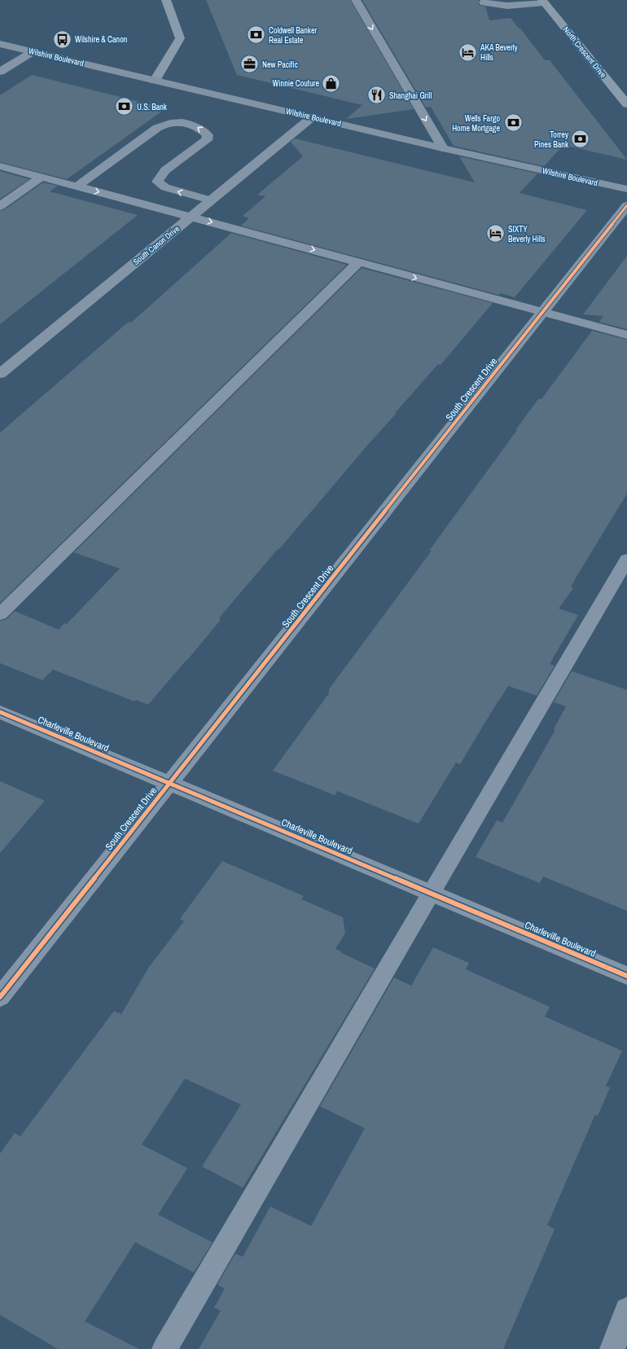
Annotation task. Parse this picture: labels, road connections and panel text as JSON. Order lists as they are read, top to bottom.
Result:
{
  "streets": {
    "main road": ["Wilshire Boulevard"],
    "street": [
      "North Crescent Drive",
      "South Canon Drive",
      "South Crescent Drive",
      "Charleville Boulevard"
    ]
  },
  "crossings": [
    ["Wilshire Boulevard", "South Canon Drive"],
    ["South Crescent Drive", "Charleville Boulevard"]
  ],
  "places": {
    "bank": [
      "Coldwell Banker Real Estate",
      "U.S. Bank",
      "Wells Fargo Home Mortgage",
      "Torrey Pines Bank"
    ],
    "bus stop": ["Wilshire & Canon"],
    "hotel": ["AKA Beverly Hills", "SIXTY Beverly Hills"],
    "office": ["New Pacific"],
    "shop": ["Winnie Couture"],
    "restaurant": ["Shanghai Grill"]
  }
}
